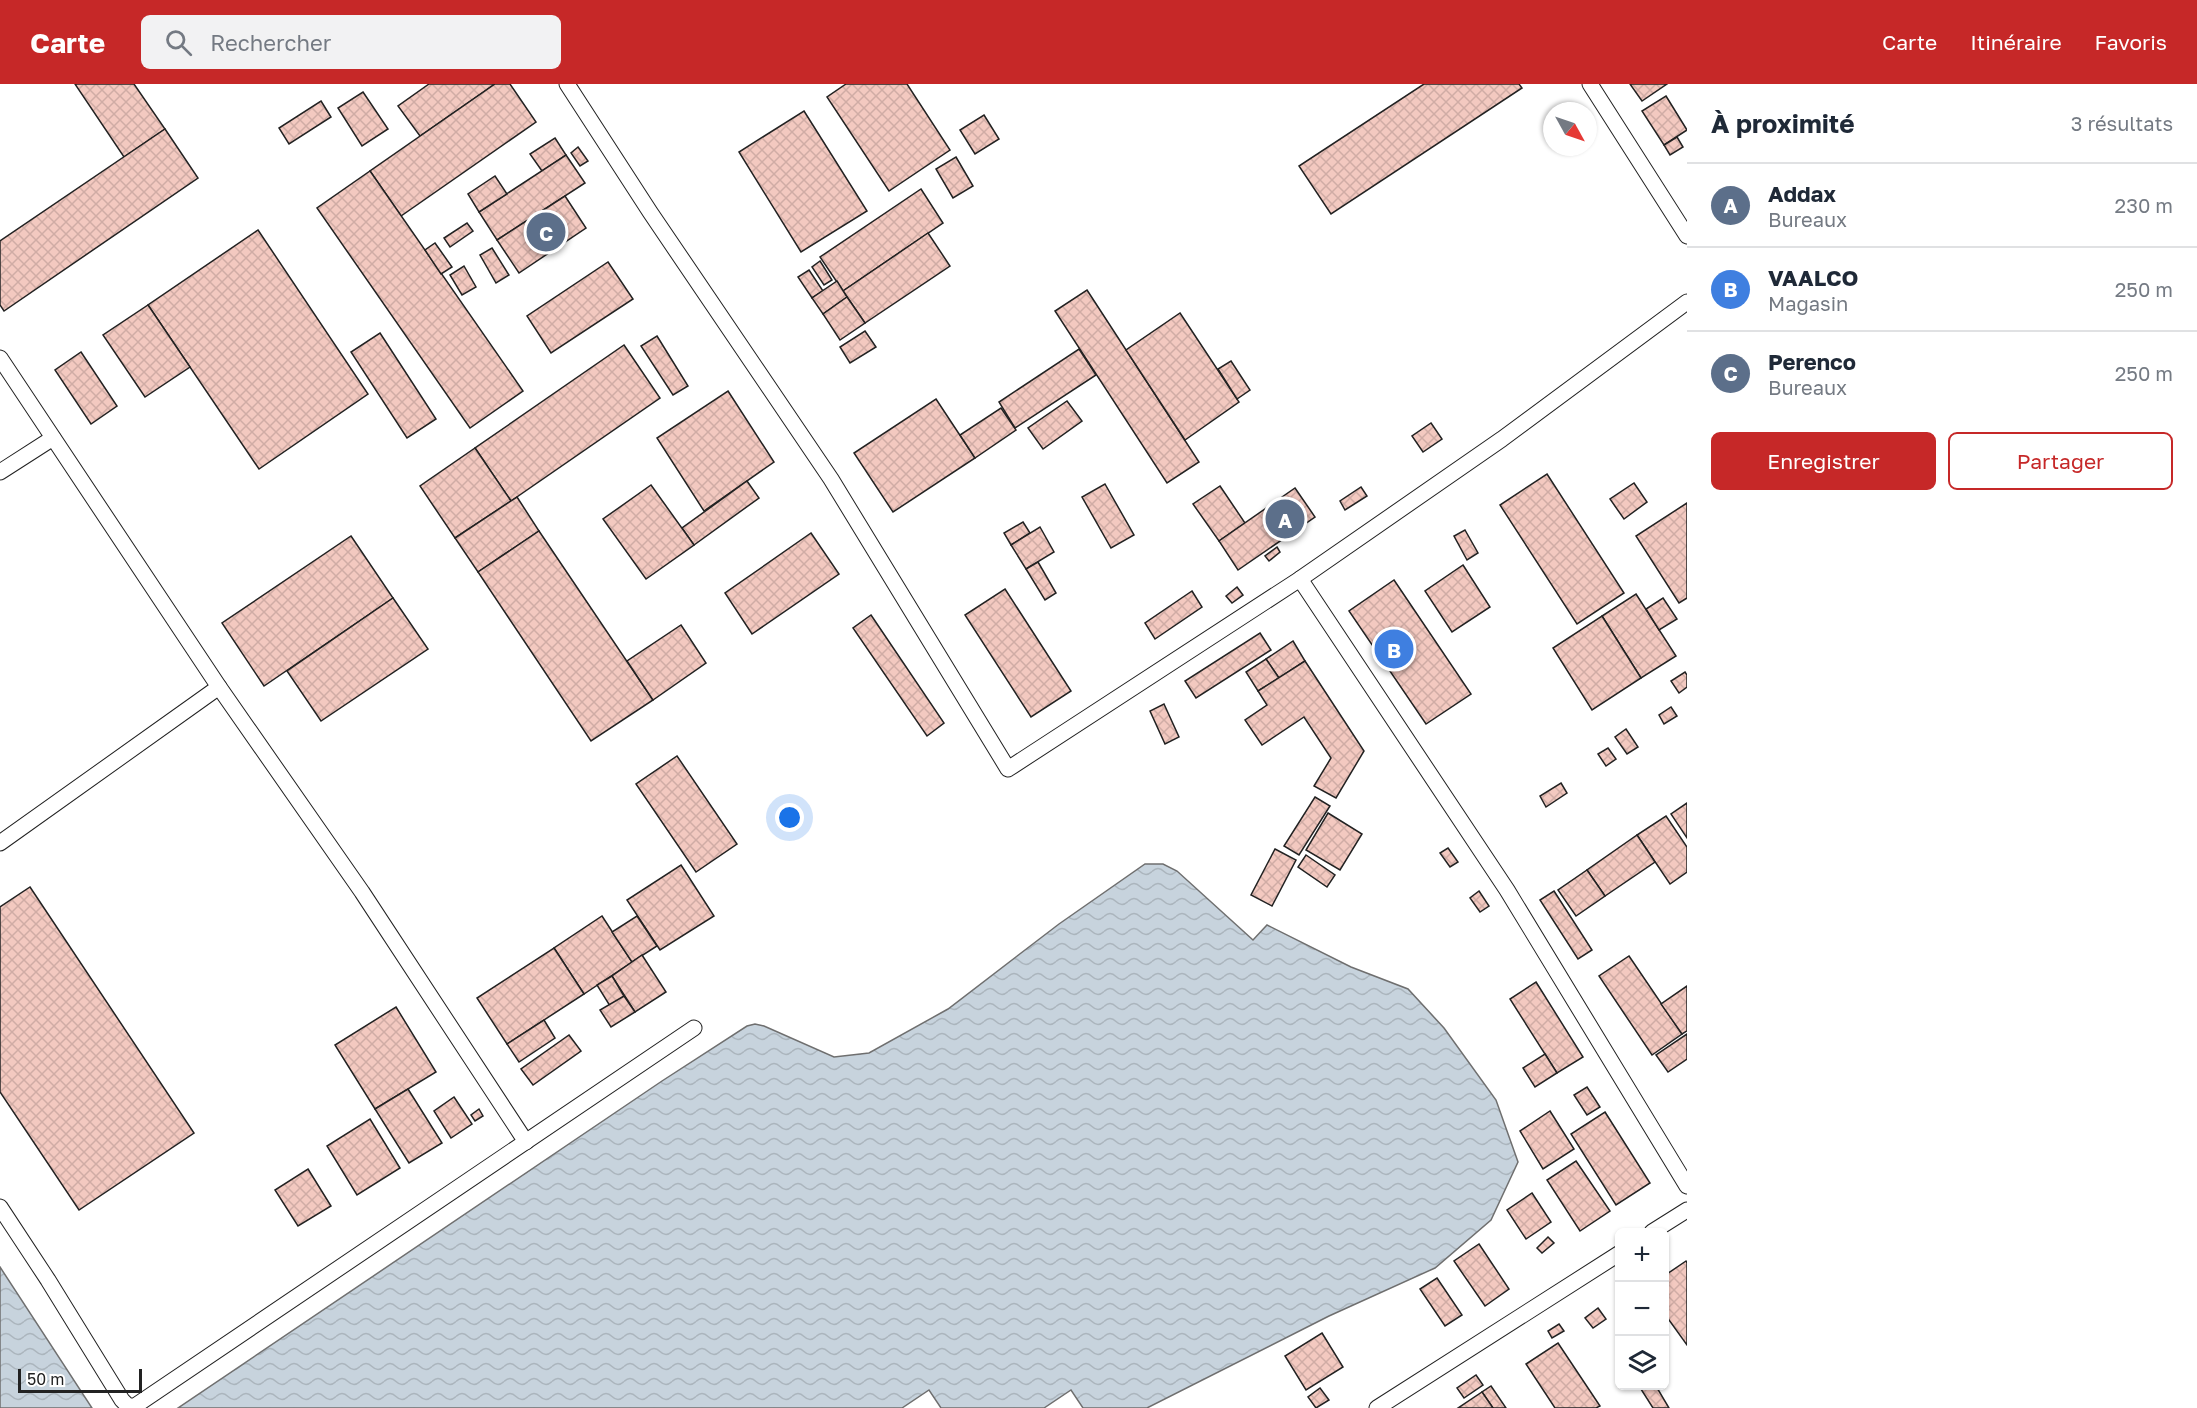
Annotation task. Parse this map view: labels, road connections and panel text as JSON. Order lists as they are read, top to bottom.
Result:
{
  "scale_bar": "50 m",
  "north": "bottom right",
  "page": {
    "header": "Carte",
    "search": "Rechercher",
    "nav": ["Carte", "Itinéraire", "Favoris"],
    "heading": ["À proximité", "3 résultats"],
    "list": [
      {
        "mark": "A",
        "name": "Addax",
        "note": "Bureaux",
        "value": "230 m"
      },
      {
        "mark": "B",
        "name": "VAALCO",
        "note": "Magasin",
        "value": "250 m"
      },
      {
        "mark": "C",
        "name": "Perenco",
        "note": "Bureaux",
        "value": "250 m"
      }
    ],
    "pins": ["C", "A", "B"],
    "buttons": ["Enregistrer", "Partager"],
    "map_buttons": ["+", "−"],
    "scale": "50 m"
  }
}
